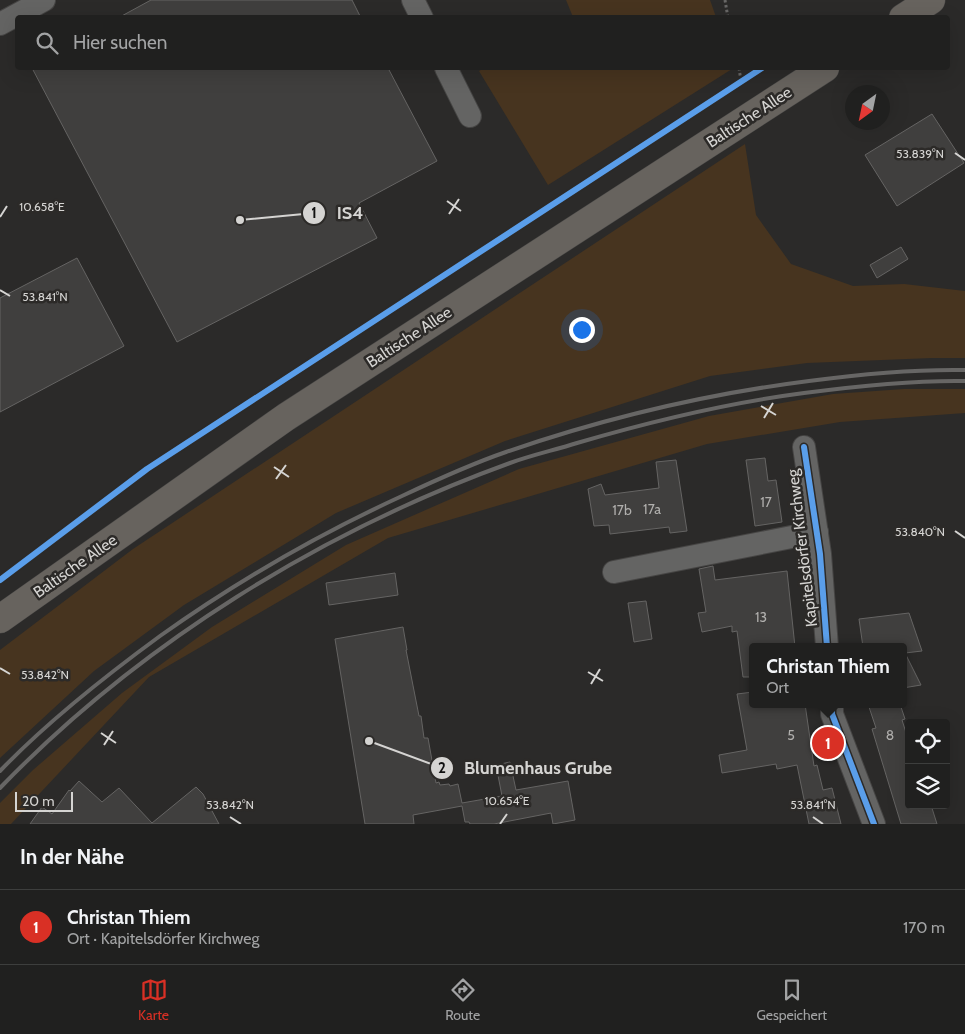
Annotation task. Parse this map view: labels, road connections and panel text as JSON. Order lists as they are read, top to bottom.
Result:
{
  "streets": {
    "main road": ["Baltische Allee"],
    "street": ["Kapitelsdörfer Kirchweg"]
  },
  "places": ["IS4", "Blumenhaus Grube"],
  "house_numbers": [
    "17",
    "17a",
    "17b",
    "13",
    "5",
    "8"
  ],
  "scale_bar": "20 m",
  "north": "bottom left",
  "page": {
    "search": "Hier suchen",
    "popup": ["Christan Thiem", "Ort"],
    "pins": "1",
    "scale": "20 m",
    "heading": "In der Nähe",
    "list": [
      {
        "mark": "1",
        "name": "Christan Thiem",
        "note": "Ort · Kapitelsdörfer Kirchweg",
        "value": "170 m"
      }
    ],
    "nav": ["Karte", "Route", "Gespeichert"]
  },
  "coordinates": [
    "53.839°N",
    "10.658°E",
    "53.841°N",
    "53.840°N",
    "53.842°N",
    "10.654°E"
  ]
}
